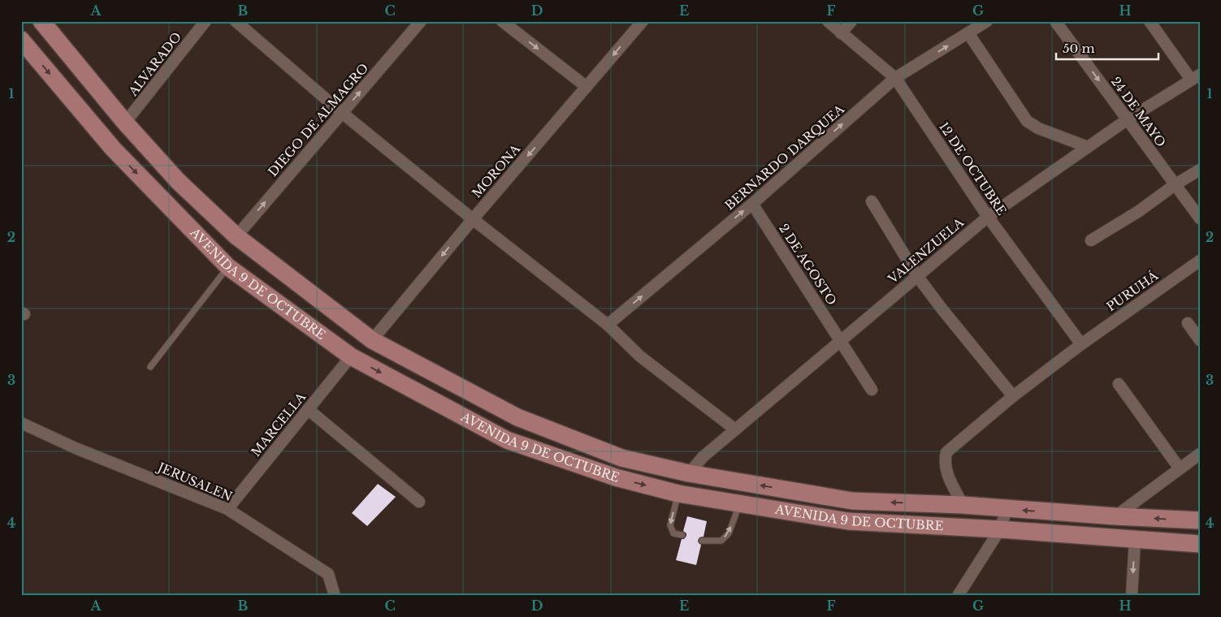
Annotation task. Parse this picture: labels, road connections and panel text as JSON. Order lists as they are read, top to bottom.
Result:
{
  "streets": {
    "main road": ["AVENIDA 9 DE OCTUBRE"],
    "street": [
      "ALVARADO",
      "24 DE MAYO",
      "DIEGO DE ALMAGRO",
      "BERNARDO DARQUEA",
      "12 DE OCTUBRE",
      "MORONA",
      "VALENZUELA",
      "2 DE AGOSTO",
      "PURUHÁ",
      "MARCELLA",
      "JERUSALEN"
    ]
  },
  "crossings": [
    ["ALVARADO", "AVENIDA 9 DE OCTUBRE"],
    ["24 DE MAYO", "VALENZUELA"],
    ["DIEGO DE ALMAGRO", "AVENIDA 9 DE OCTUBRE"],
    ["BERNARDO DARQUEA", "12 DE OCTUBRE"],
    ["BERNARDO DARQUEA", "2 DE AGOSTO"],
    ["12 DE OCTUBRE", "VALENZUELA"],
    ["12 DE OCTUBRE", "PURUHÁ"],
    ["MORONA", "AVENIDA 9 DE OCTUBRE"],
    ["VALENZUELA", "2 DE AGOSTO"],
    ["VALENZUELA", "AVENIDA 9 DE OCTUBRE"],
    ["AVENIDA 9 DE OCTUBRE", "PURUHÁ"],
    ["AVENIDA 9 DE OCTUBRE", "MARCELLA"],
    ["MARCELLA", "JERUSALEN"]
  ],
  "one_way": ["DIEGO DE ALMAGRO", "BERNARDO DARQUEA", "MORONA"],
  "scale_bar": "50 m",
  "grid": {
    "columns": [
      "A",
      "B",
      "C",
      "D",
      "E",
      "F",
      "G",
      "H"
    ],
    "rows": [
      "1",
      "2",
      "3",
      "4"
    ]
  }
}
